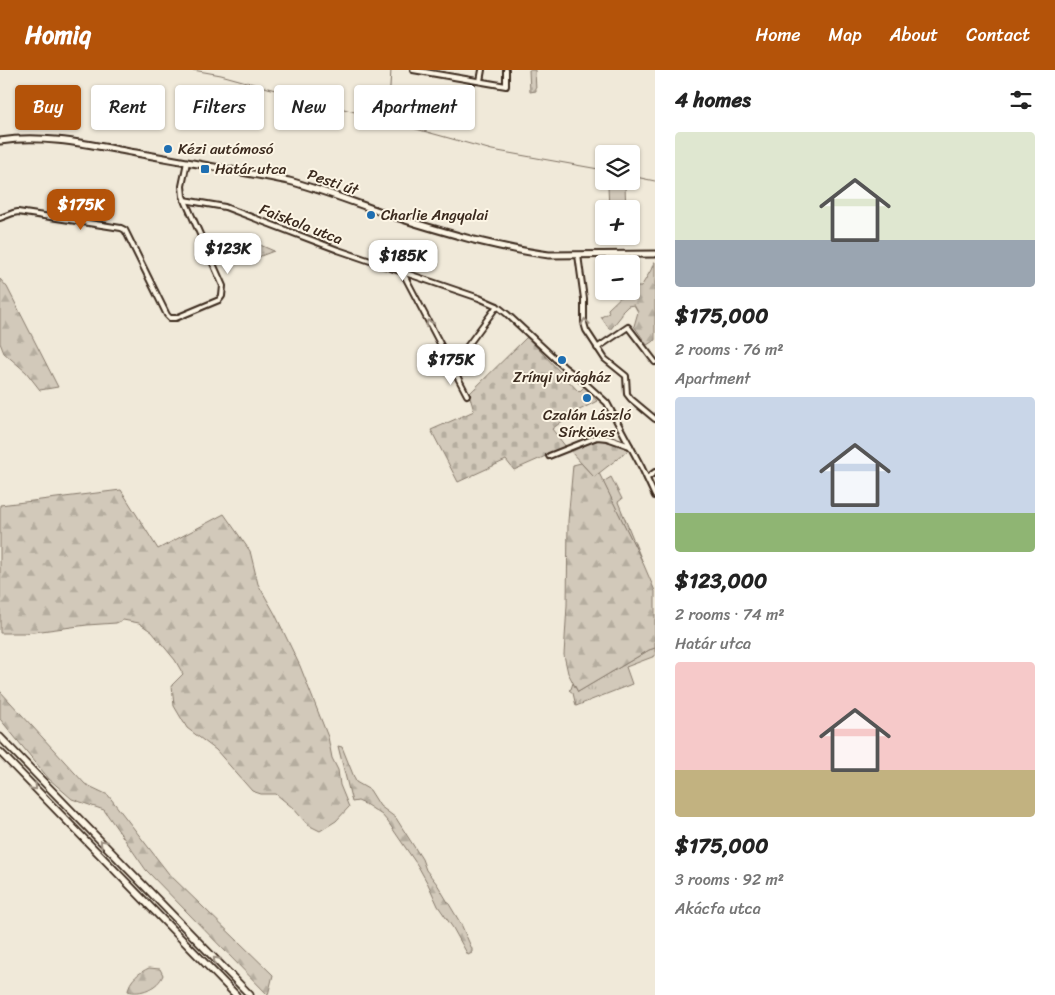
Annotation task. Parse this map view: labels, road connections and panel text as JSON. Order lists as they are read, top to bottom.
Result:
{
  "streets": {
    "main road": ["Pesti út"],
    "street": ["Faiskola utca"]
  },
  "places": {
    "other": [
      "Kézi autómosó",
      "Charlie Angyalai",
      "Zrínyi virágház",
      "Czalán László Sírköves"
    ],
    "transit": ["Határ utca"]
  },
  "page": {
    "header": "Homiq",
    "nav": [
      "Home",
      "Map",
      "About",
      "Contact"
    ],
    "heading": "4 homes",
    "chip": [
      "Buy",
      "Rent",
      "Filters",
      "New",
      "Apartment"
    ],
    "list": [
      {
        "name": "$175,000",
        "note": "2 rooms · 76 m² · Apartment"
      },
      {
        "name": "$123,000",
        "note": "2 rooms · 74 m² · Határ utca"
      },
      {
        "name": "$175,000",
        "note": "3 rooms · 92 m² · Akácfa utca"
      }
    ],
    "map_buttons": ["+", "−"],
    "price": [
      "$175K",
      "$123K",
      "$185K",
      "$175K"
    ]
  }
}
